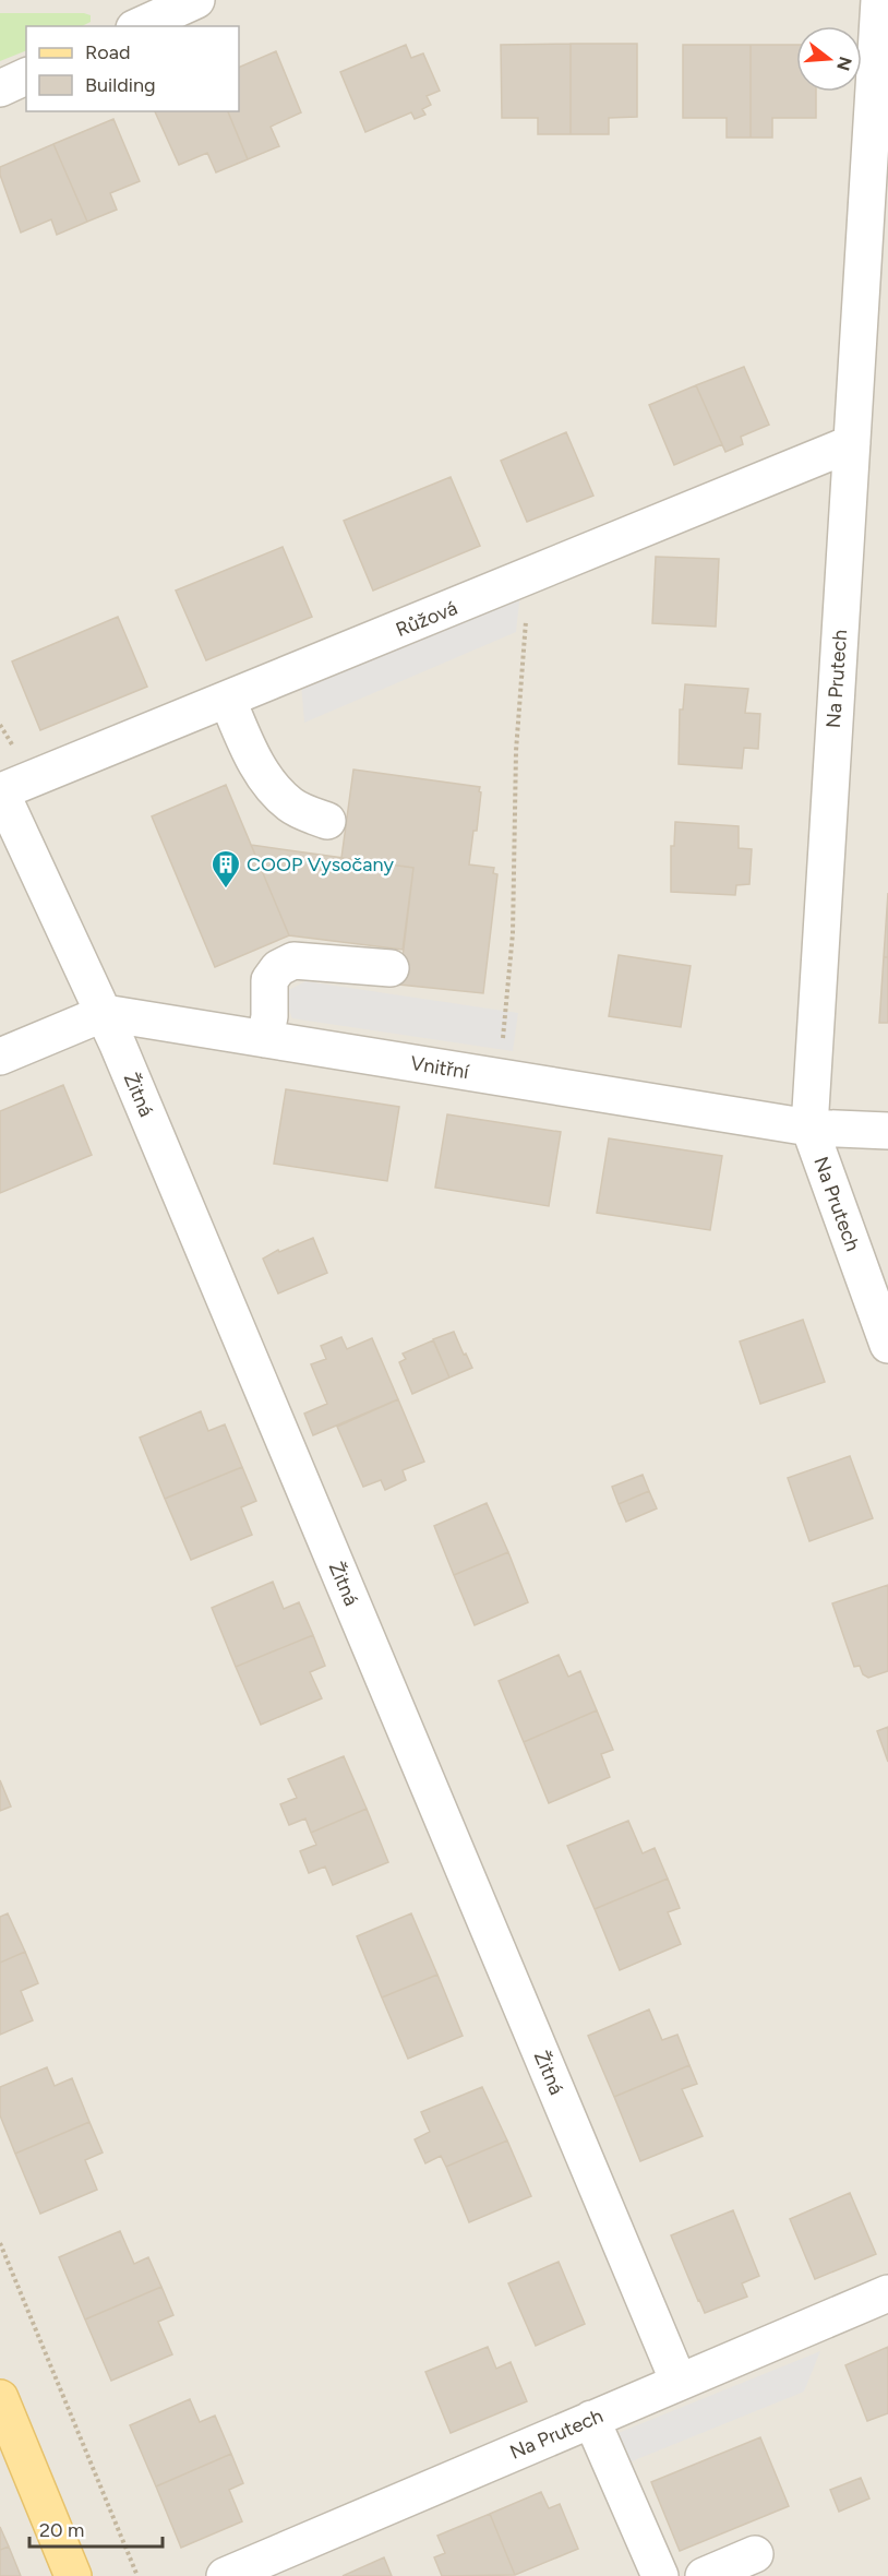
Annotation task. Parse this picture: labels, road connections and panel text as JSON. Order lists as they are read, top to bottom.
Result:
{
  "streets": {
    "street": [
      "Růžová",
      "Na Prutech",
      "Vnitřní",
      "Žitná"
    ]
  },
  "crossings": [
    ["Růžová", "Na Prutech"],
    ["Růžová", "Žitná"],
    ["Na Prutech", "Vnitřní"],
    ["Na Prutech", "Žitná"],
    ["Vnitřní", "Žitná"]
  ],
  "places": {
    "building": ["COOP Vysočany"]
  },
  "legend": ["Road", "Building"],
  "scale_bar": "20 m",
  "north": "right"
}
